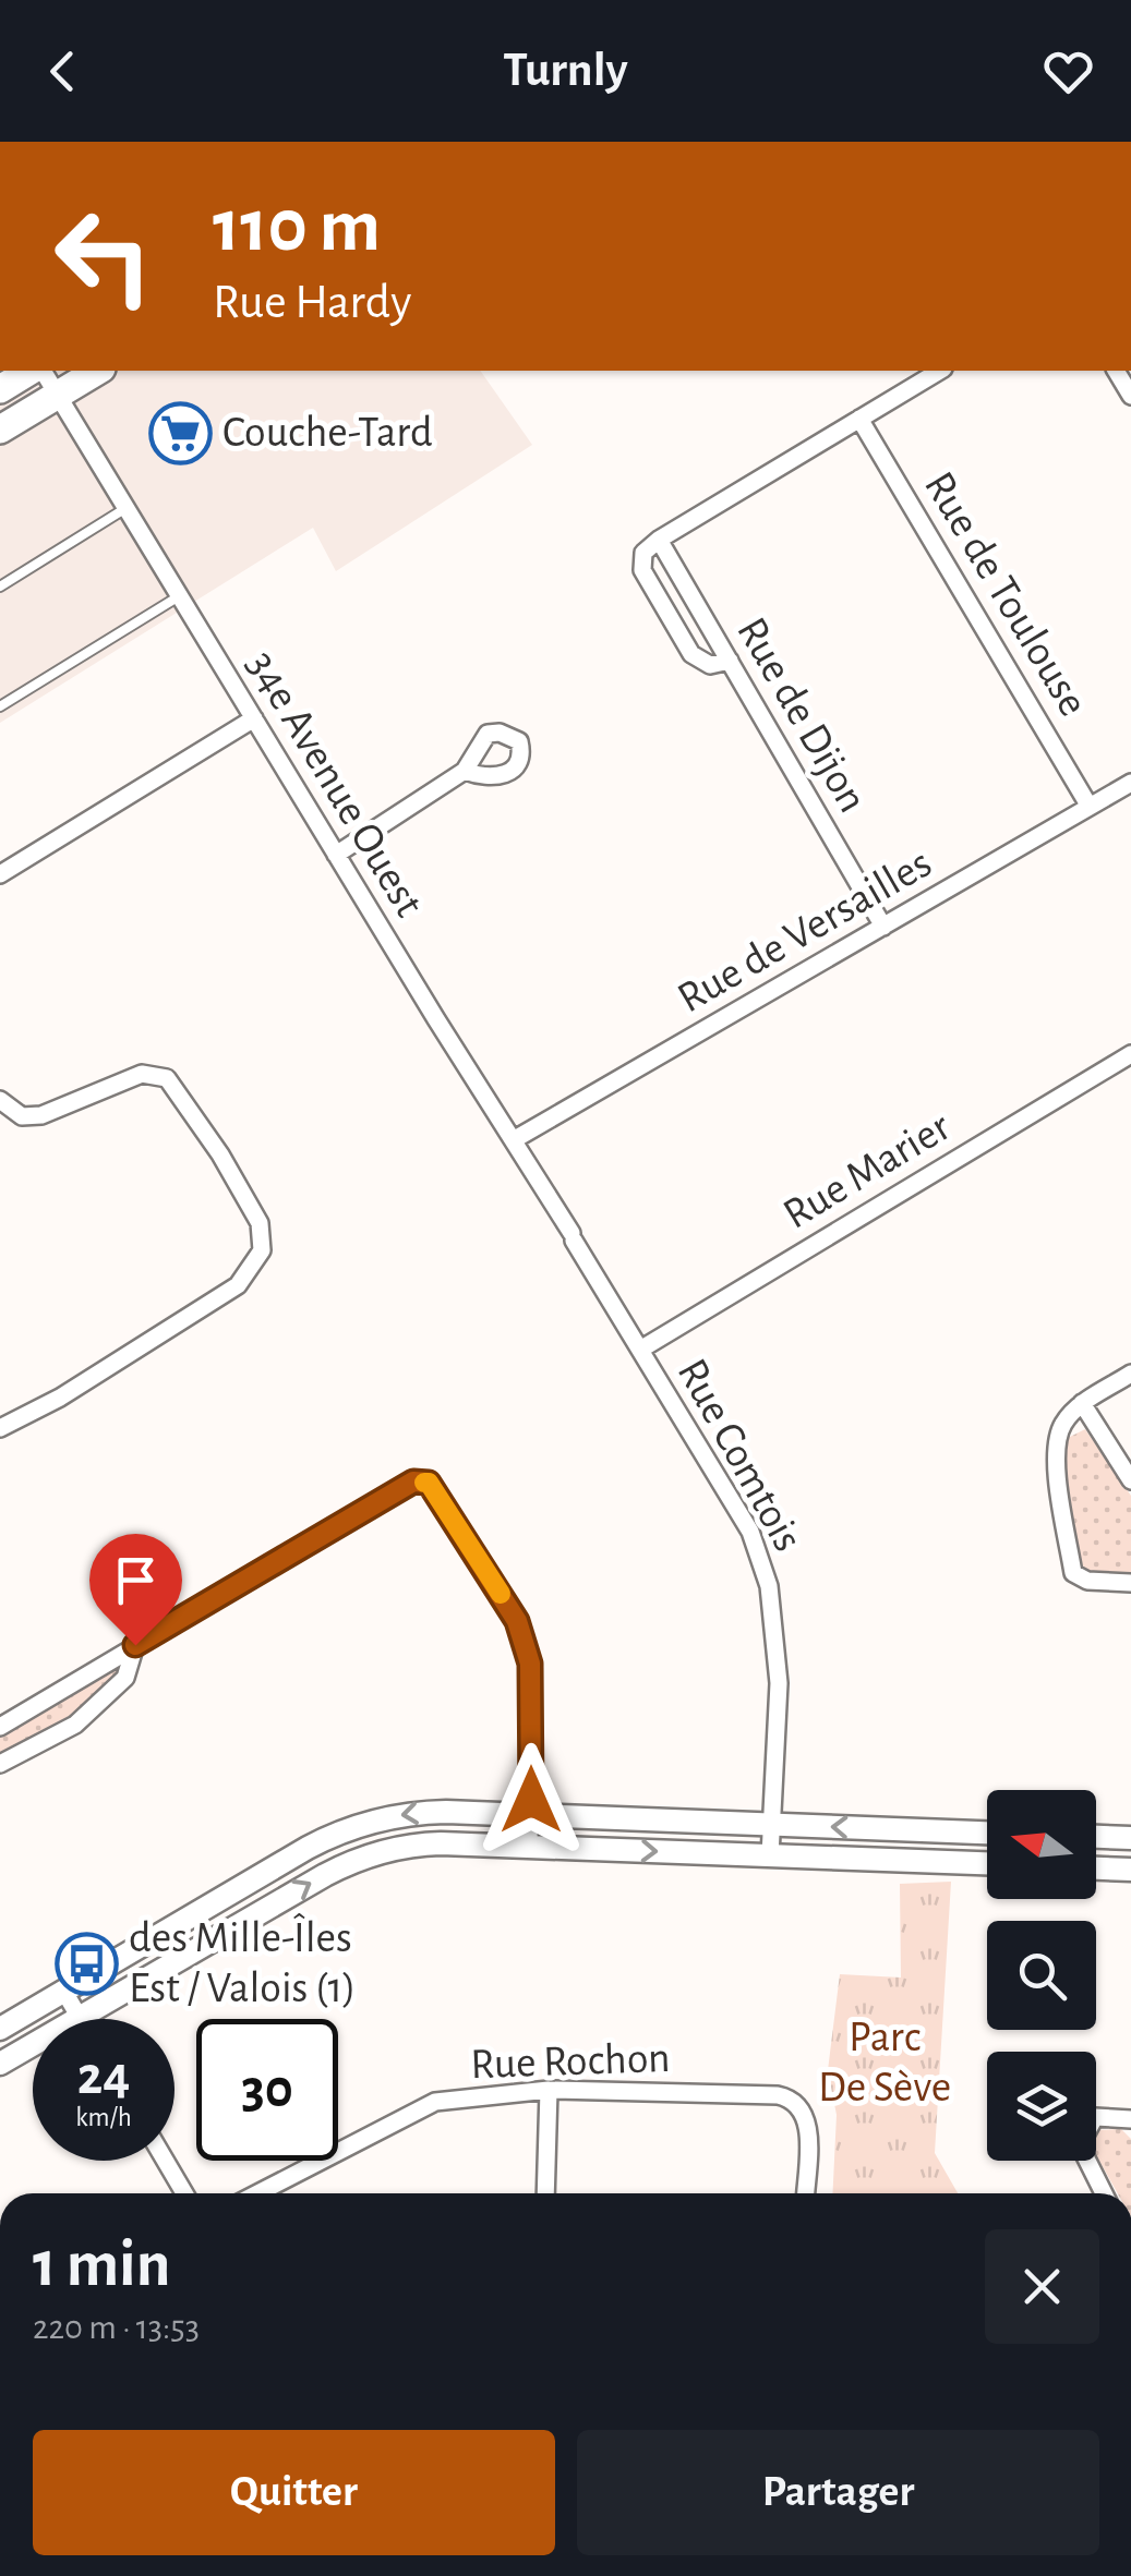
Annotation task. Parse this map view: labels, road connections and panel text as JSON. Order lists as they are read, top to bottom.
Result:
{
  "streets": {
    "street": [
      "Rue de Toulouse",
      "Rue de Dijon",
      "34e Avenue Ouest",
      "Rue de Versailles",
      "Rue Marier",
      "Rue Comtois",
      "Rue Rochon"
    ]
  },
  "crossings": [
    ["Rue de Toulouse", "Rue de Versailles"],
    ["Rue de Dijon", "Rue de Versailles"],
    ["34e Avenue Ouest", "Rue de Versailles"],
    ["34e Avenue Ouest", "Rue Comtois"],
    ["Rue Marier", "Rue Comtois"]
  ],
  "parks": ["Parc De Sève"],
  "places": {
    "supermarket": ["Couche-Tard"],
    "bus stop": ["des Mille-Îles Est / Valois (1)"]
  },
  "north": "left",
  "page": {
    "header": "Turnly",
    "turn": ["110 m", "Rue Hardy"],
    "speed": "24 km/h",
    "limit": "30",
    "heading": ["1 min", "220 m · 13:53"],
    "buttons": ["Quitter", "Partager"]
  }
}
